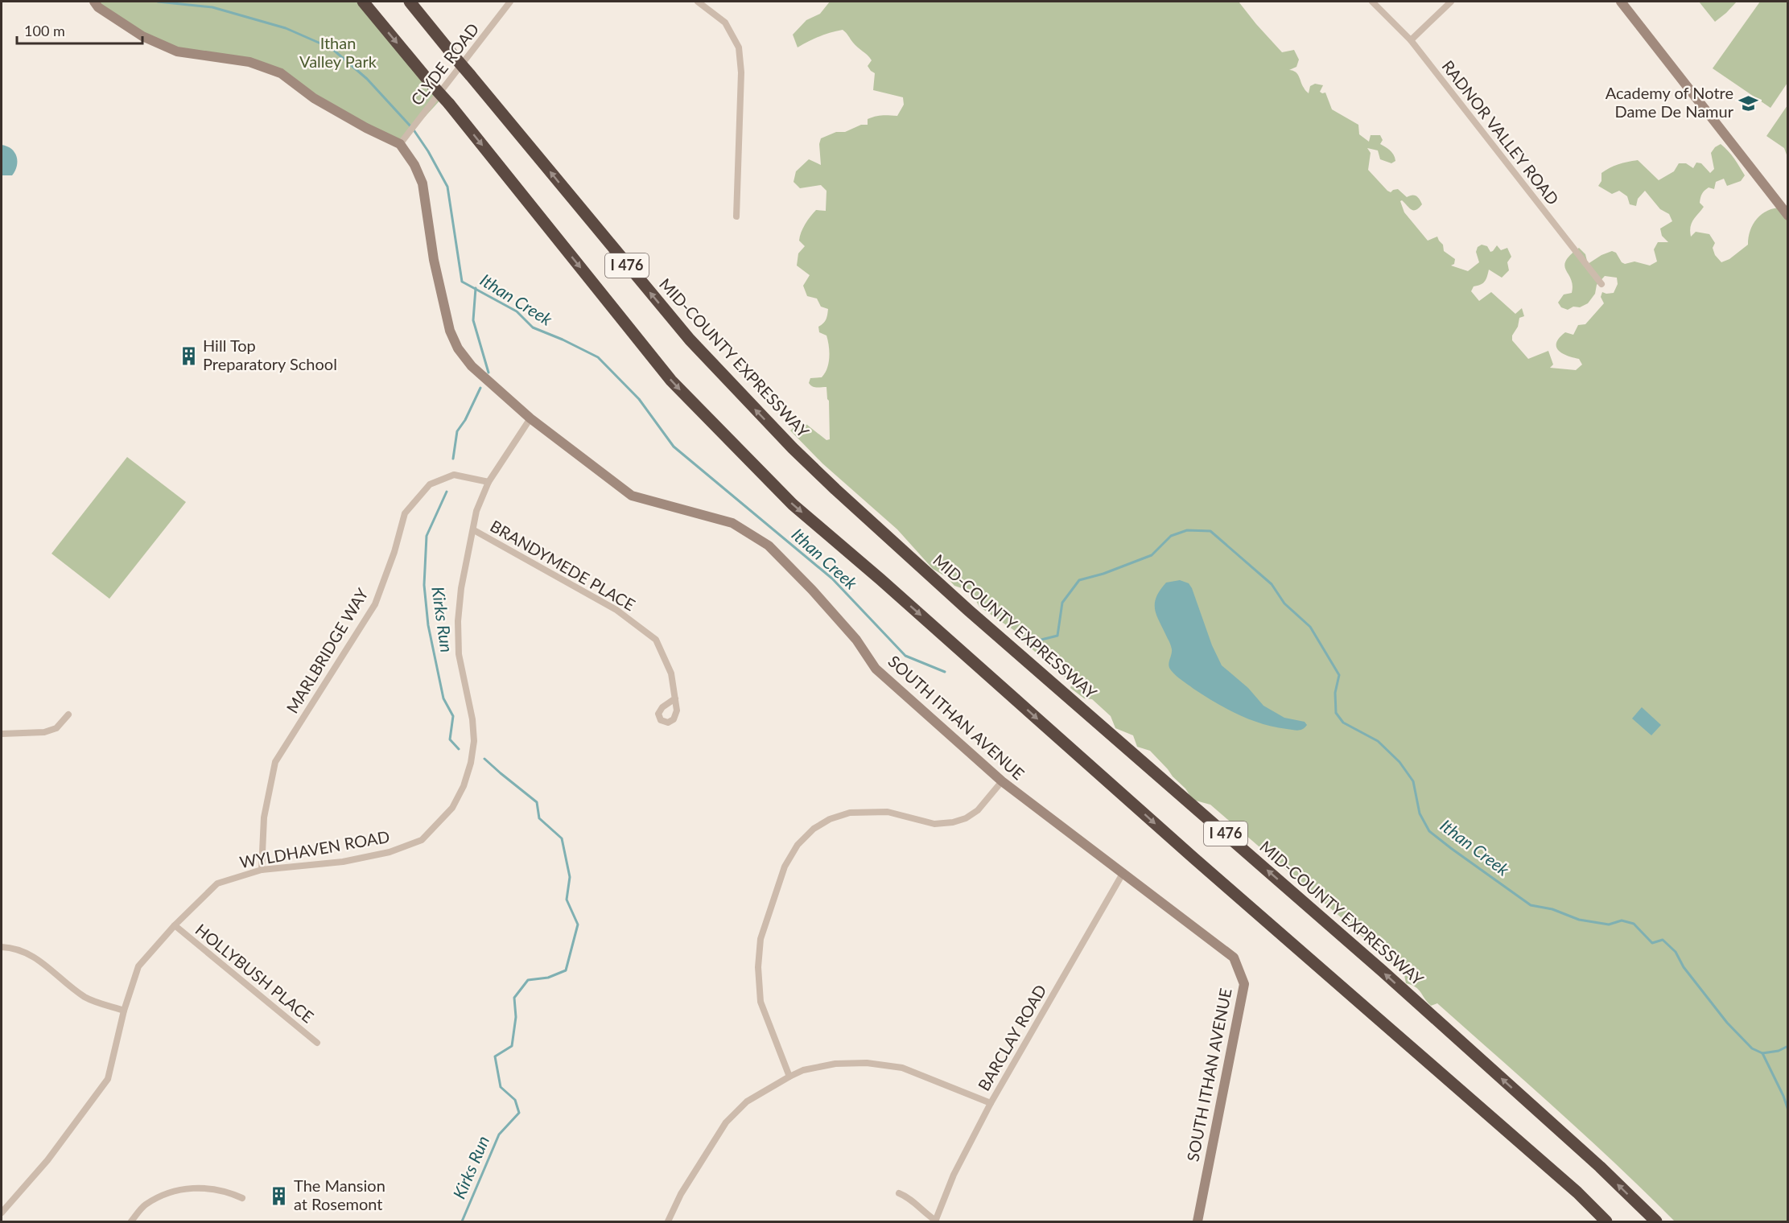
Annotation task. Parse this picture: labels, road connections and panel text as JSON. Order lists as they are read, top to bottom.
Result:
{
  "streets": {
    "highway": ["I 476", "MID-COUNTY EXPRESSWAY"],
    "street": [
      "CLYDE ROAD",
      "RADNOR VALLEY ROAD",
      "BRANDYMEDE PLACE",
      "MARLBRIDGE WAY",
      "SOUTH ITHAN AVENUE",
      "WYLDHAVEN ROAD",
      "HOLLYBUSH PLACE",
      "BARCLAY ROAD"
    ]
  },
  "crossings": [
    ["CLYDE ROAD", "SOUTH ITHAN AVENUE"],
    ["BRANDYMEDE PLACE", "WYLDHAVEN ROAD"],
    ["MARLBRIDGE WAY", "WYLDHAVEN ROAD"],
    ["SOUTH ITHAN AVENUE", "WYLDHAVEN ROAD"],
    ["SOUTH ITHAN AVENUE", "BARCLAY ROAD"],
    ["WYLDHAVEN ROAD", "HOLLYBUSH PLACE"]
  ],
  "water": ["Ithan Creek", "Kirks Run"],
  "parks": ["Ithan Valley Park"],
  "places": {
    "school or university": ["Academy of Notre Dame De Namur"],
    "building": ["Hill Top Preparatory School", "The Mansion at Rosemont"]
  },
  "scale_bar": "100 m"
}
